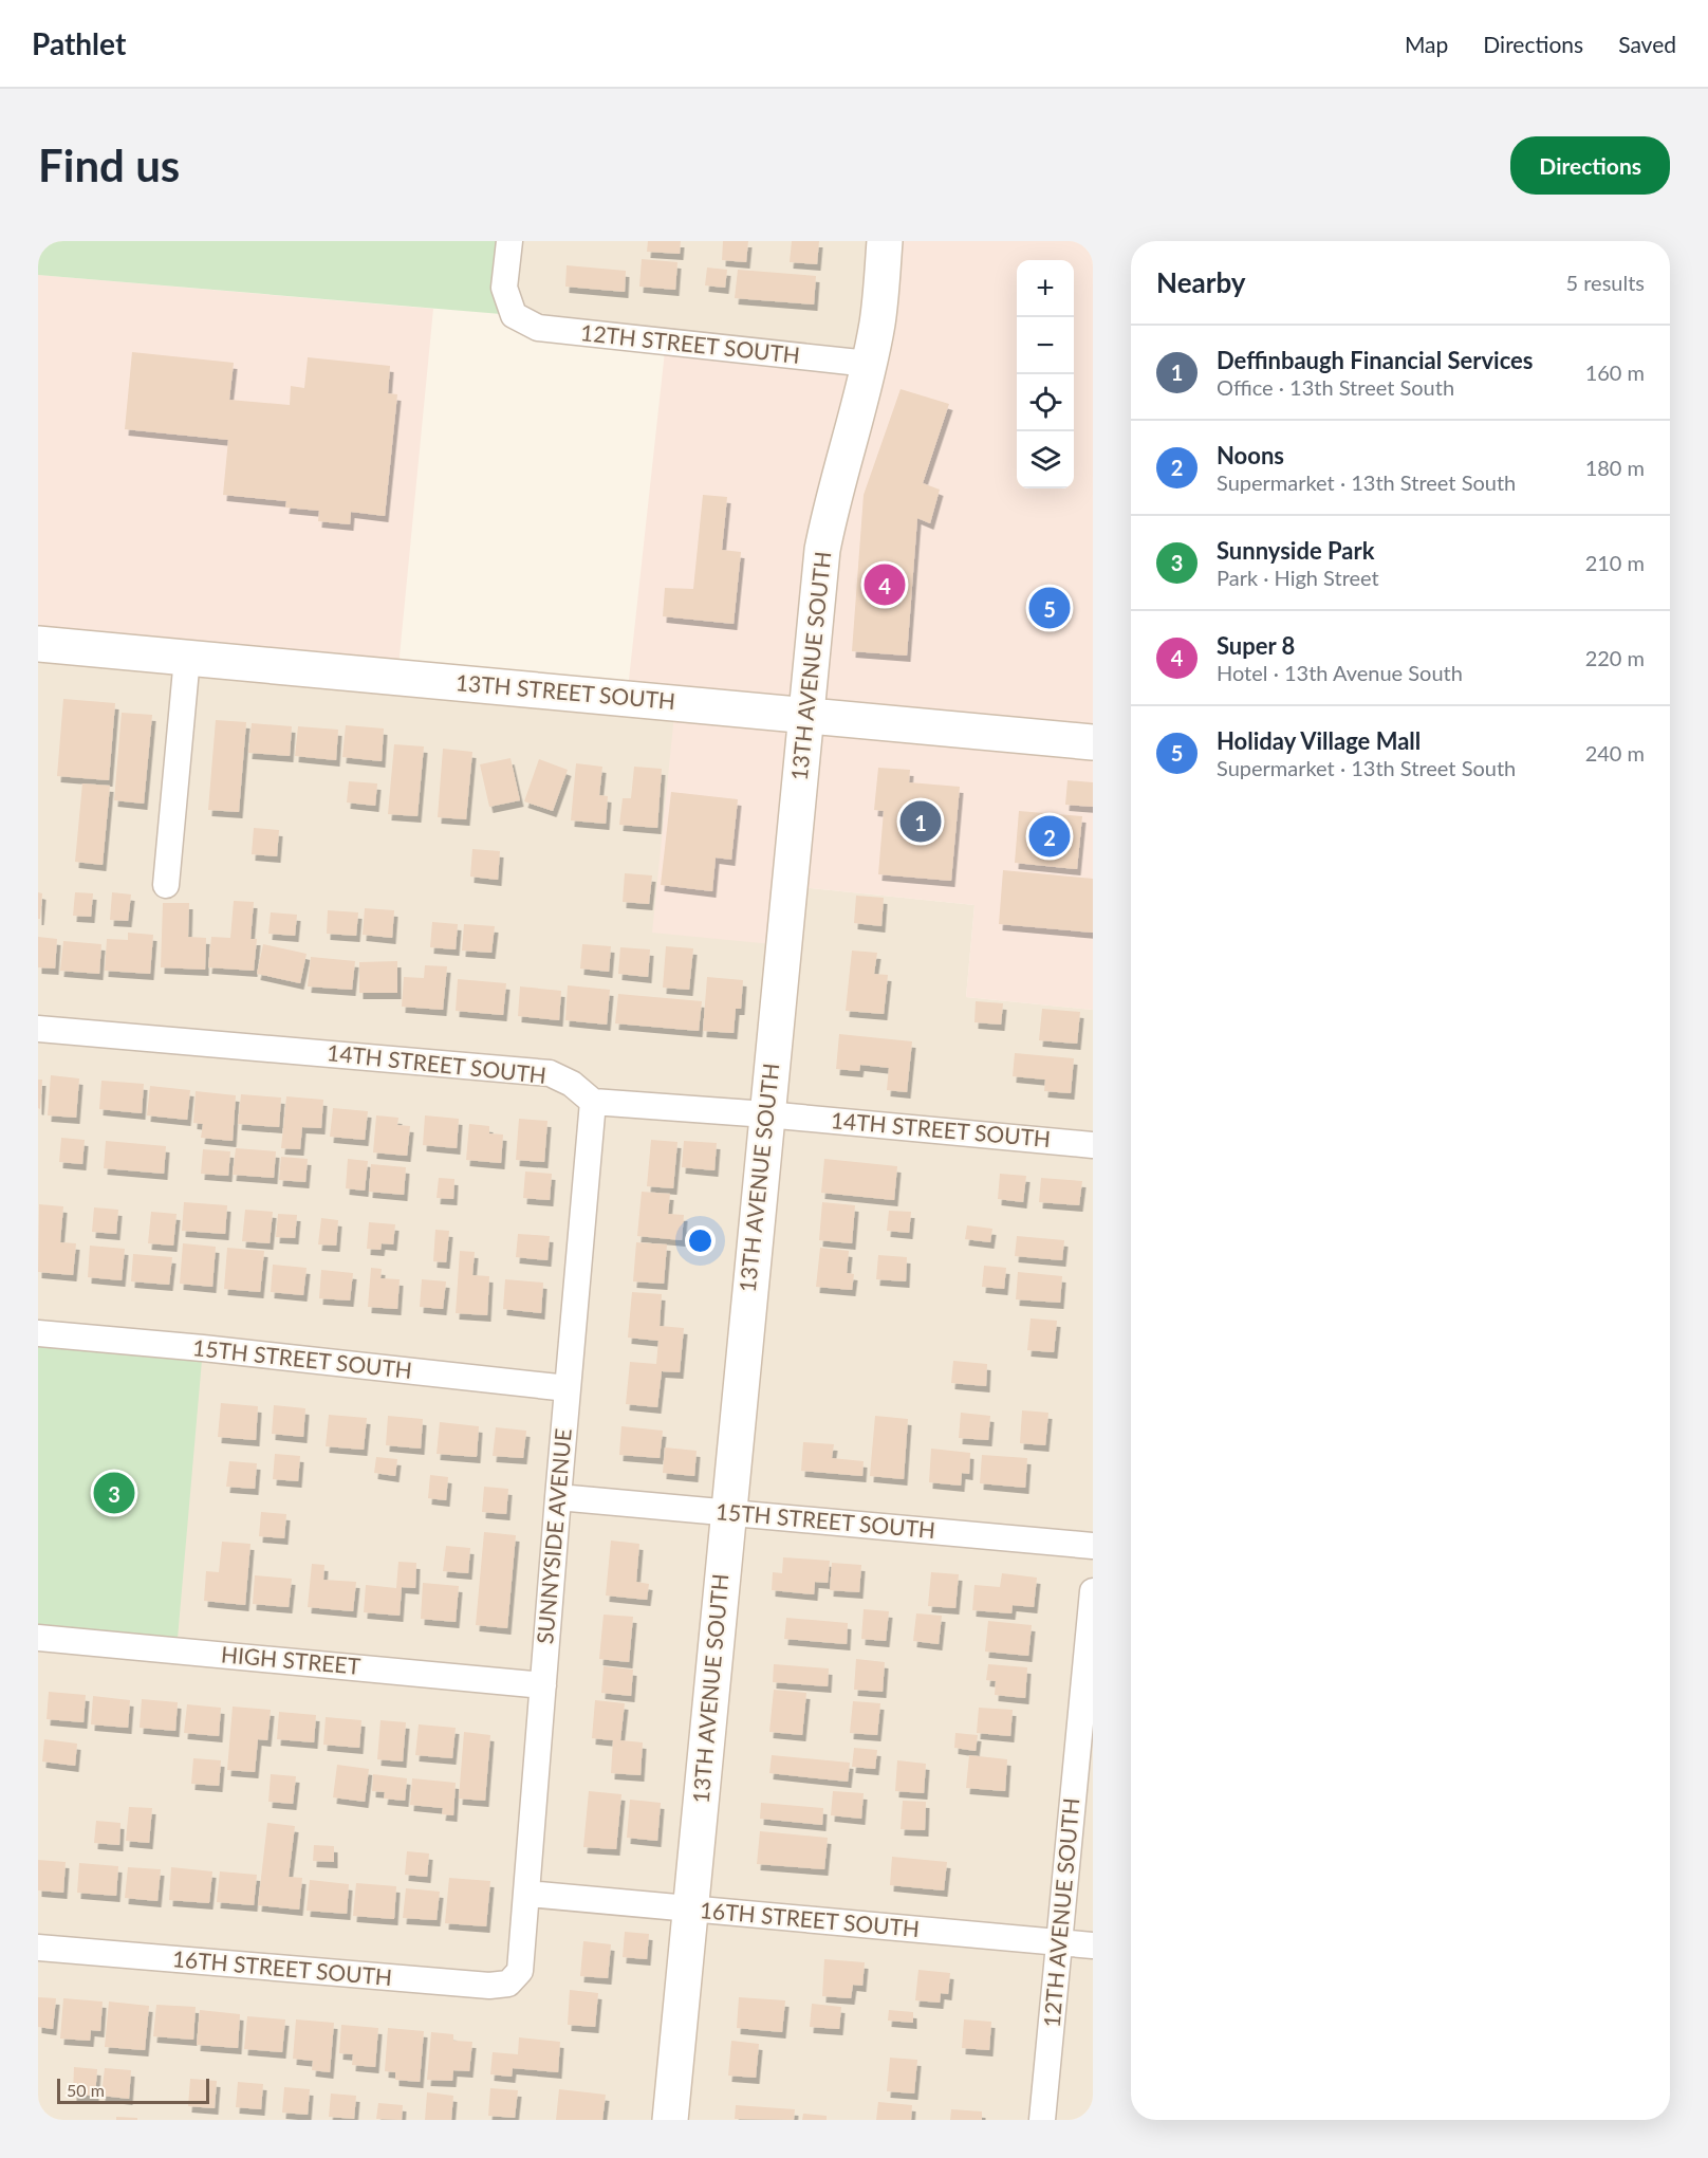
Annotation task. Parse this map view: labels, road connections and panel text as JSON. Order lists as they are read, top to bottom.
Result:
{
  "streets": {
    "street": [
      "12TH STREET SOUTH",
      "13TH AVENUE SOUTH",
      "13TH STREET SOUTH",
      "14TH STREET SOUTH",
      "15TH STREET SOUTH",
      "SUNNYSIDE AVENUE",
      "HIGH STREET",
      "12TH AVENUE SOUTH",
      "16TH STREET SOUTH"
    ]
  },
  "crossings": [
    ["12TH STREET SOUTH", "13TH AVENUE SOUTH"],
    ["13TH AVENUE SOUTH", "13TH STREET SOUTH"],
    ["13TH AVENUE SOUTH", "14TH STREET SOUTH"],
    ["13TH AVENUE SOUTH", "15TH STREET SOUTH"],
    ["13TH AVENUE SOUTH", "16TH STREET SOUTH"],
    ["14TH STREET SOUTH", "SUNNYSIDE AVENUE"],
    ["15TH STREET SOUTH", "SUNNYSIDE AVENUE"],
    ["SUNNYSIDE AVENUE", "HIGH STREET"],
    ["SUNNYSIDE AVENUE", "16TH STREET SOUTH"],
    ["12TH AVENUE SOUTH", "16TH STREET SOUTH"]
  ],
  "scale_bar": "50 m",
  "page": {
    "header": "Pathlet",
    "nav": ["Map", "Directions", "Saved"],
    "buttons": "Directions",
    "title": "Find us",
    "heading": ["Nearby", "5 results"],
    "map_buttons": ["+", "−"],
    "list": [
      {
        "mark": "1",
        "name": "Deffinbaugh Financial Services",
        "note": "Office · 13th Street South",
        "value": "160 m"
      },
      {
        "mark": "2",
        "name": "Noons",
        "note": "Supermarket · 13th Street South",
        "value": "180 m"
      },
      {
        "mark": "3",
        "name": "Sunnyside Park",
        "note": "Park · High Street",
        "value": "210 m"
      },
      {
        "mark": "4",
        "name": "Super 8",
        "note": "Hotel · 13th Avenue South",
        "value": "220 m"
      },
      {
        "mark": "5",
        "name": "Holiday Village Mall",
        "note": "Supermarket · 13th Street South",
        "value": "240 m"
      }
    ],
    "pins": [
      "4",
      "5",
      "1",
      "2",
      "3"
    ],
    "scale": "50 m"
  }
}
